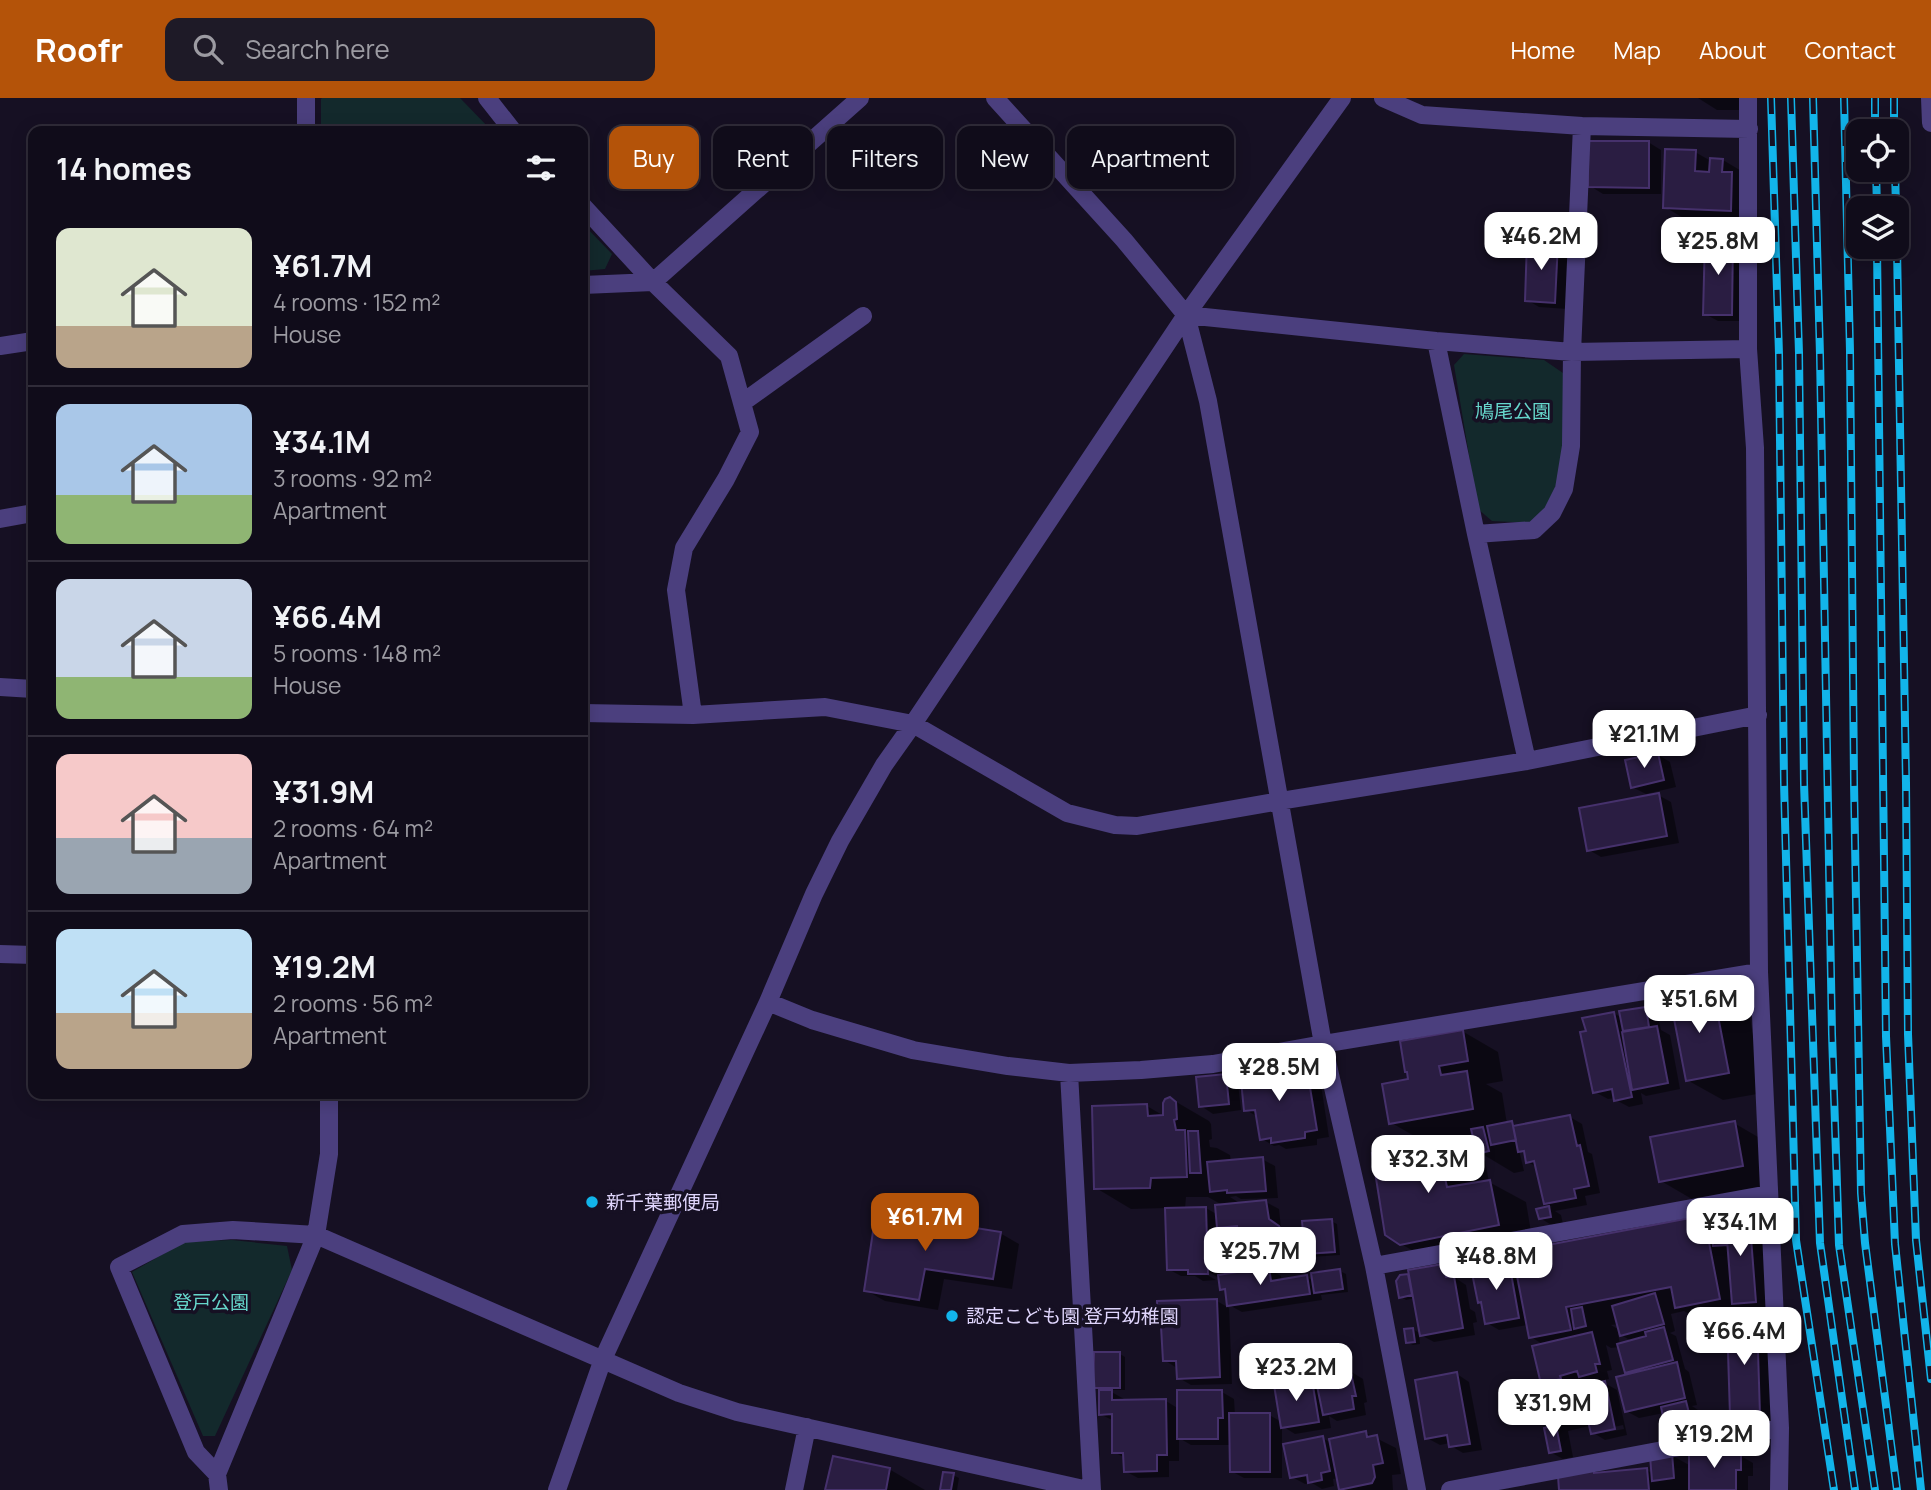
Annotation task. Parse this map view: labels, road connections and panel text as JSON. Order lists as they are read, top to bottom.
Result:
{
  "parks": ["鳩尾公園", "登戸公園"],
  "places": ["新千葉郵便局", "認定こども園 登戸幼稚園"],
  "page": {
    "header": "Roofr",
    "search": "Search here",
    "nav": [
      "Home",
      "Map",
      "About",
      "Contact"
    ],
    "chip": [
      "Buy",
      "Rent",
      "Filters",
      "New",
      "Apartment"
    ],
    "heading": "14 homes",
    "list": [
      {
        "name": "¥61.7M",
        "note": "4 rooms · 152 m² · House"
      },
      {
        "name": "¥34.1M",
        "note": "3 rooms · 92 m² · Apartment"
      },
      {
        "name": "¥66.4M",
        "note": "5 rooms · 148 m² · House"
      },
      {
        "name": "¥31.9M",
        "note": "2 rooms · 64 m² · Apartment"
      },
      {
        "name": "¥19.2M",
        "note": "2 rooms · 56 m² · Apartment"
      }
    ],
    "price": [
      "¥46.2M",
      "¥25.8M",
      "¥21.1M",
      "¥51.6M",
      "¥28.5M",
      "¥32.3M",
      "¥61.7M",
      "¥34.1M",
      "¥25.7M",
      "¥48.8M",
      "¥66.4M",
      "¥23.2M",
      "¥31.9M",
      "¥19.2M"
    ]
  }
}
